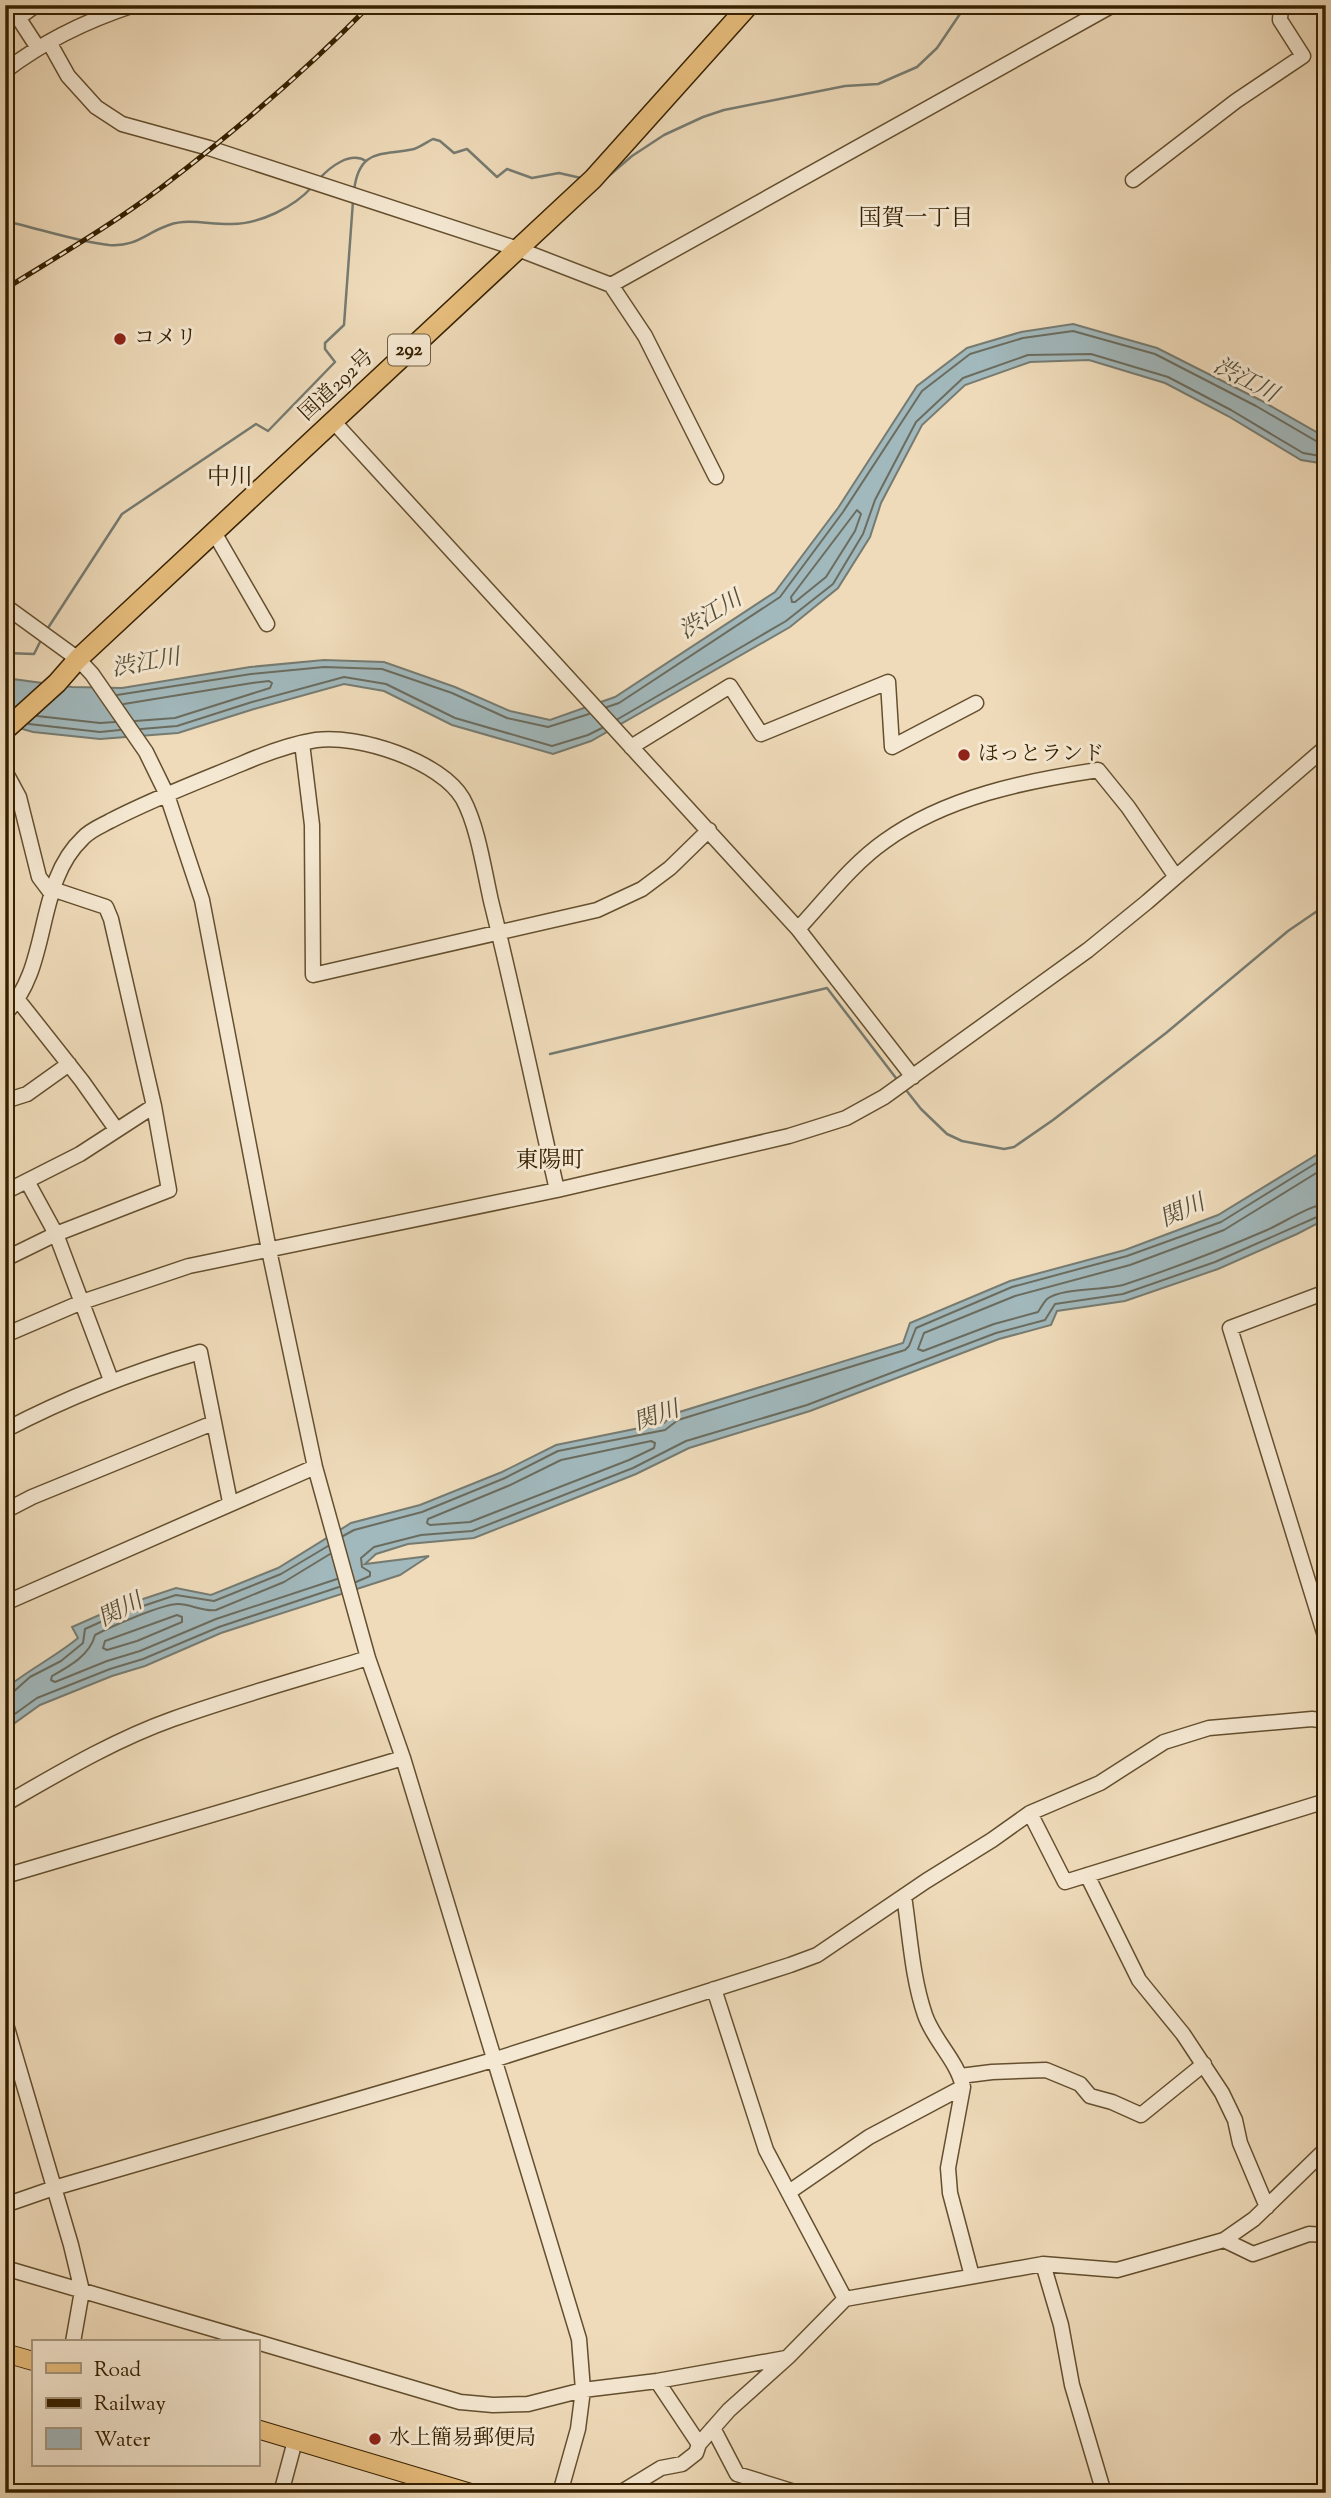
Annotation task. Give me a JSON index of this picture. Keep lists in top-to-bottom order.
{
  "streets": {
    "highway": ["292", "国道292号"]
  },
  "districts": ["国賀一丁目", "中川", "東陽町"],
  "water": ["渋江川", "関川"],
  "places": ["コメリ", "ほっとランド", "水上簡易郵便局"],
  "legend": ["Road", "Railway", "Water"]
}
